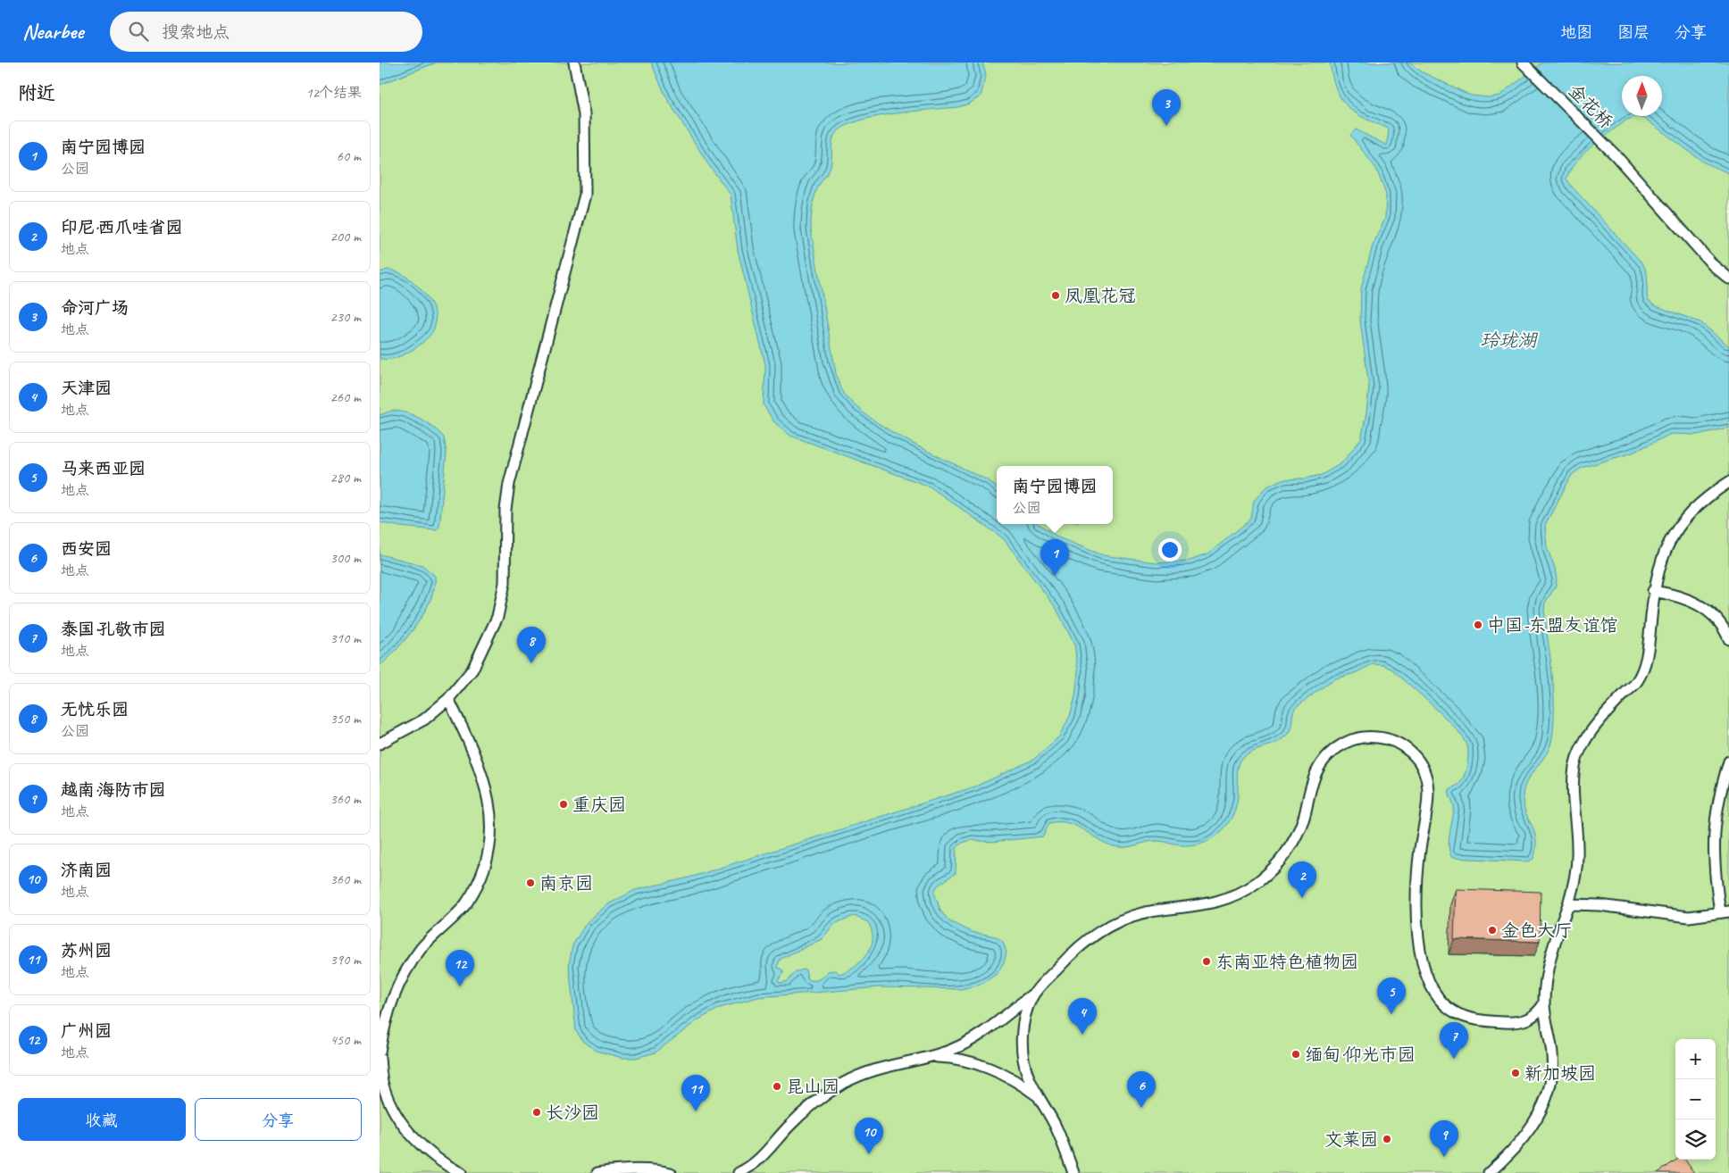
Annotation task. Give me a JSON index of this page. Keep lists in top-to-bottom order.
{
  "streets": {
    "street": ["金花桥"]
  },
  "water": ["玲珑湖"],
  "places": [
    "凤凰花冠",
    "中国-东盟友谊馆",
    "重庆园",
    "南京园",
    "金色大厅",
    "东南亚特色植物园",
    "缅甸·仰光市园",
    "新加坡园",
    "昆山园",
    "长沙园",
    "文莱园"
  ],
  "north": "top",
  "page": {
    "header": "Nearbee",
    "search": "搜索地点",
    "nav": ["地图", "图层", "分享"],
    "heading": ["附近", "12个结果"],
    "pins": [
      "3",
      "1",
      "8",
      "2",
      "12",
      "5",
      "4",
      "7",
      "6",
      "11",
      "10",
      "9"
    ],
    "list": [
      {
        "mark": "1",
        "name": "南宁园博园",
        "note": "公园",
        "value": "60 m"
      },
      {
        "mark": "2",
        "name": "印尼·西爪哇省园",
        "note": "地点",
        "value": "200 m"
      },
      {
        "mark": "3",
        "name": "命河广场",
        "note": "地点",
        "value": "230 m"
      },
      {
        "mark": "4",
        "name": "天津园",
        "note": "地点",
        "value": "260 m"
      },
      {
        "mark": "5",
        "name": "马来西亚园",
        "note": "地点",
        "value": "280 m"
      },
      {
        "mark": "6",
        "name": "西安园",
        "note": "地点",
        "value": "300 m"
      },
      {
        "mark": "7",
        "name": "泰国·孔敬市园",
        "note": "地点",
        "value": "310 m"
      },
      {
        "mark": "8",
        "name": "无忧乐园",
        "note": "公园",
        "value": "350 m"
      },
      {
        "mark": "9",
        "name": "越南·海防市园",
        "note": "地点",
        "value": "360 m"
      },
      {
        "mark": "10",
        "name": "济南园",
        "note": "地点",
        "value": "360 m"
      },
      {
        "mark": "11",
        "name": "苏州园",
        "note": "地点",
        "value": "390 m"
      },
      {
        "mark": "12",
        "name": "广州园",
        "note": "地点",
        "value": "450 m"
      }
    ],
    "popup": ["南宁园博园", "公园"],
    "map_buttons": ["+", "−"],
    "buttons": ["收藏", "分享"]
  }
}
